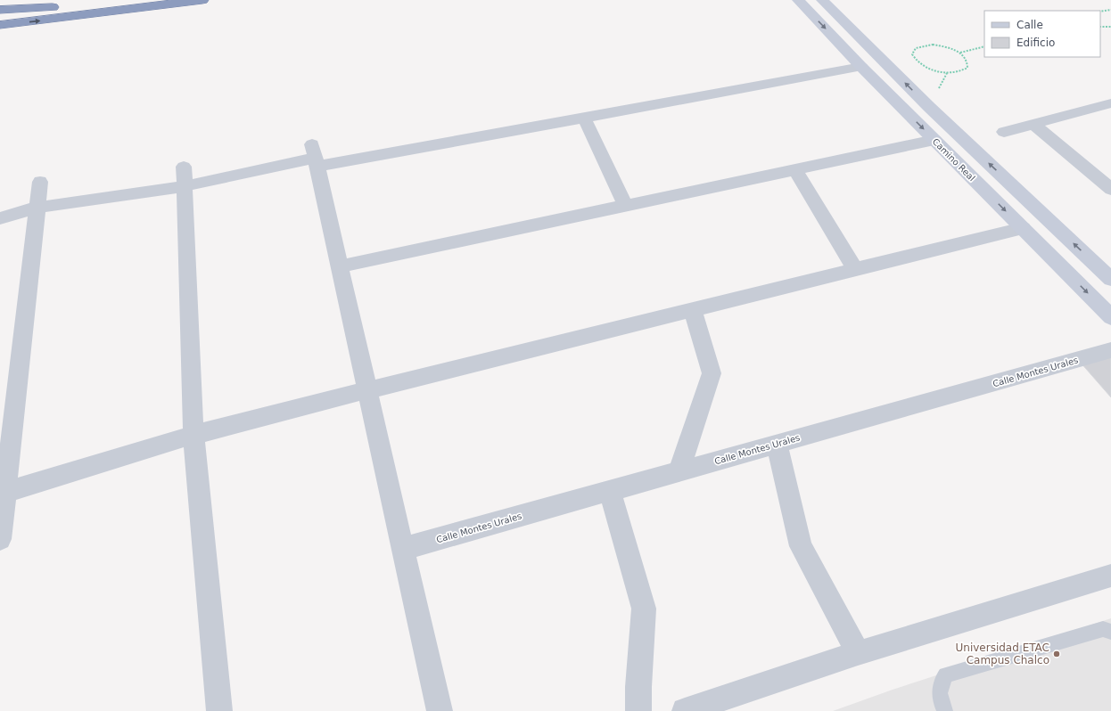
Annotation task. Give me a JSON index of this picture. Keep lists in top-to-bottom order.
{
  "streets": {
    "street": ["Camino Real", "Calle Montes Urales"]
  },
  "places": ["Universidad ETAC Campus Chalco"],
  "legend": ["Calle", "Edificio"]
}
